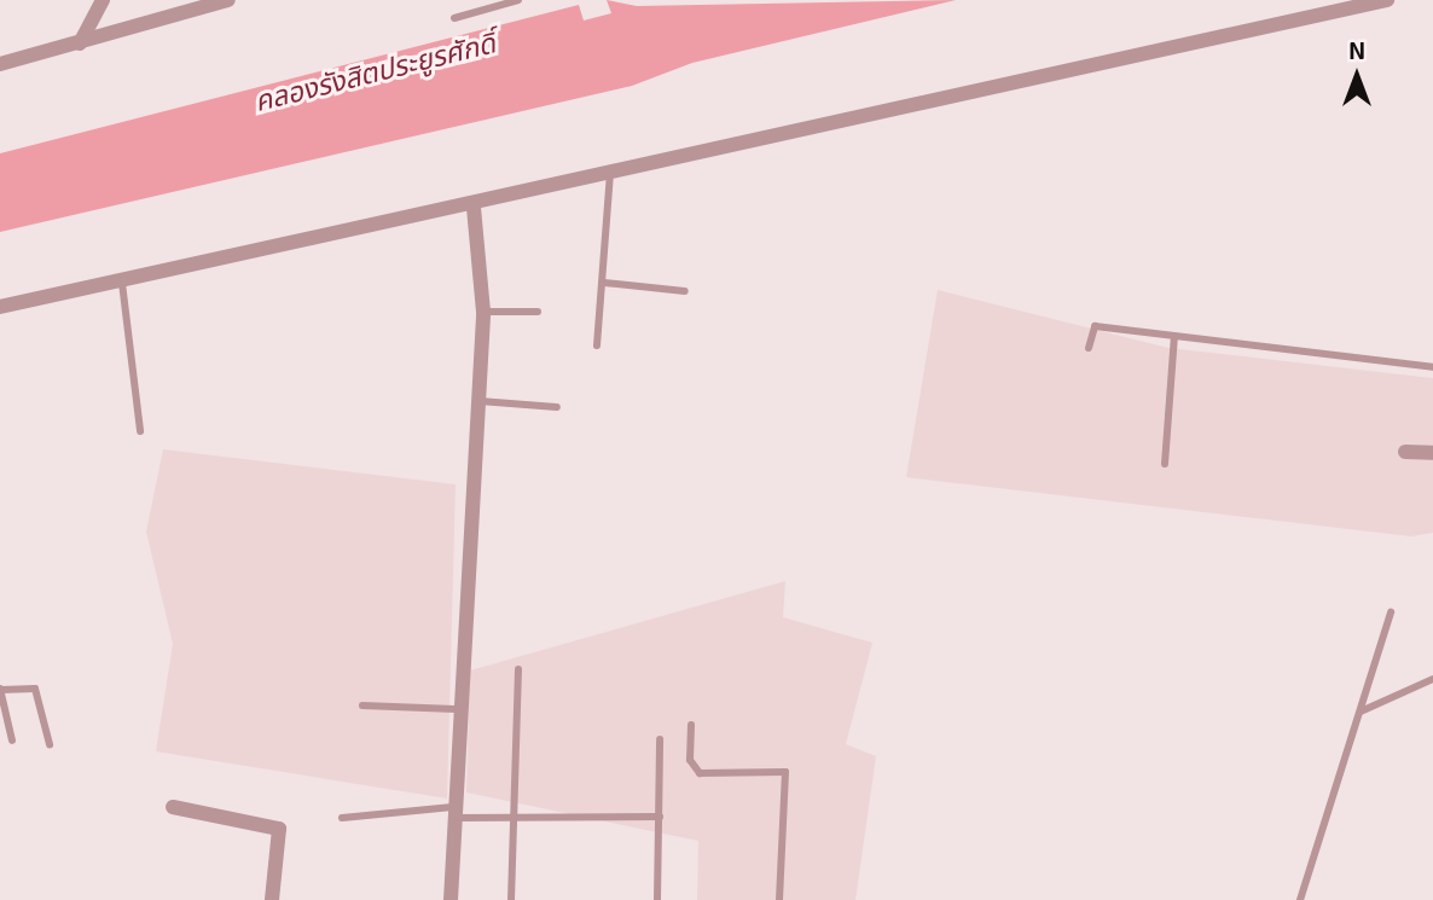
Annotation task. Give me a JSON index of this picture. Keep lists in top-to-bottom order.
{
  "water": ["คลองรังสิตประยูรศักดิ์"],
  "north": "top"
}
